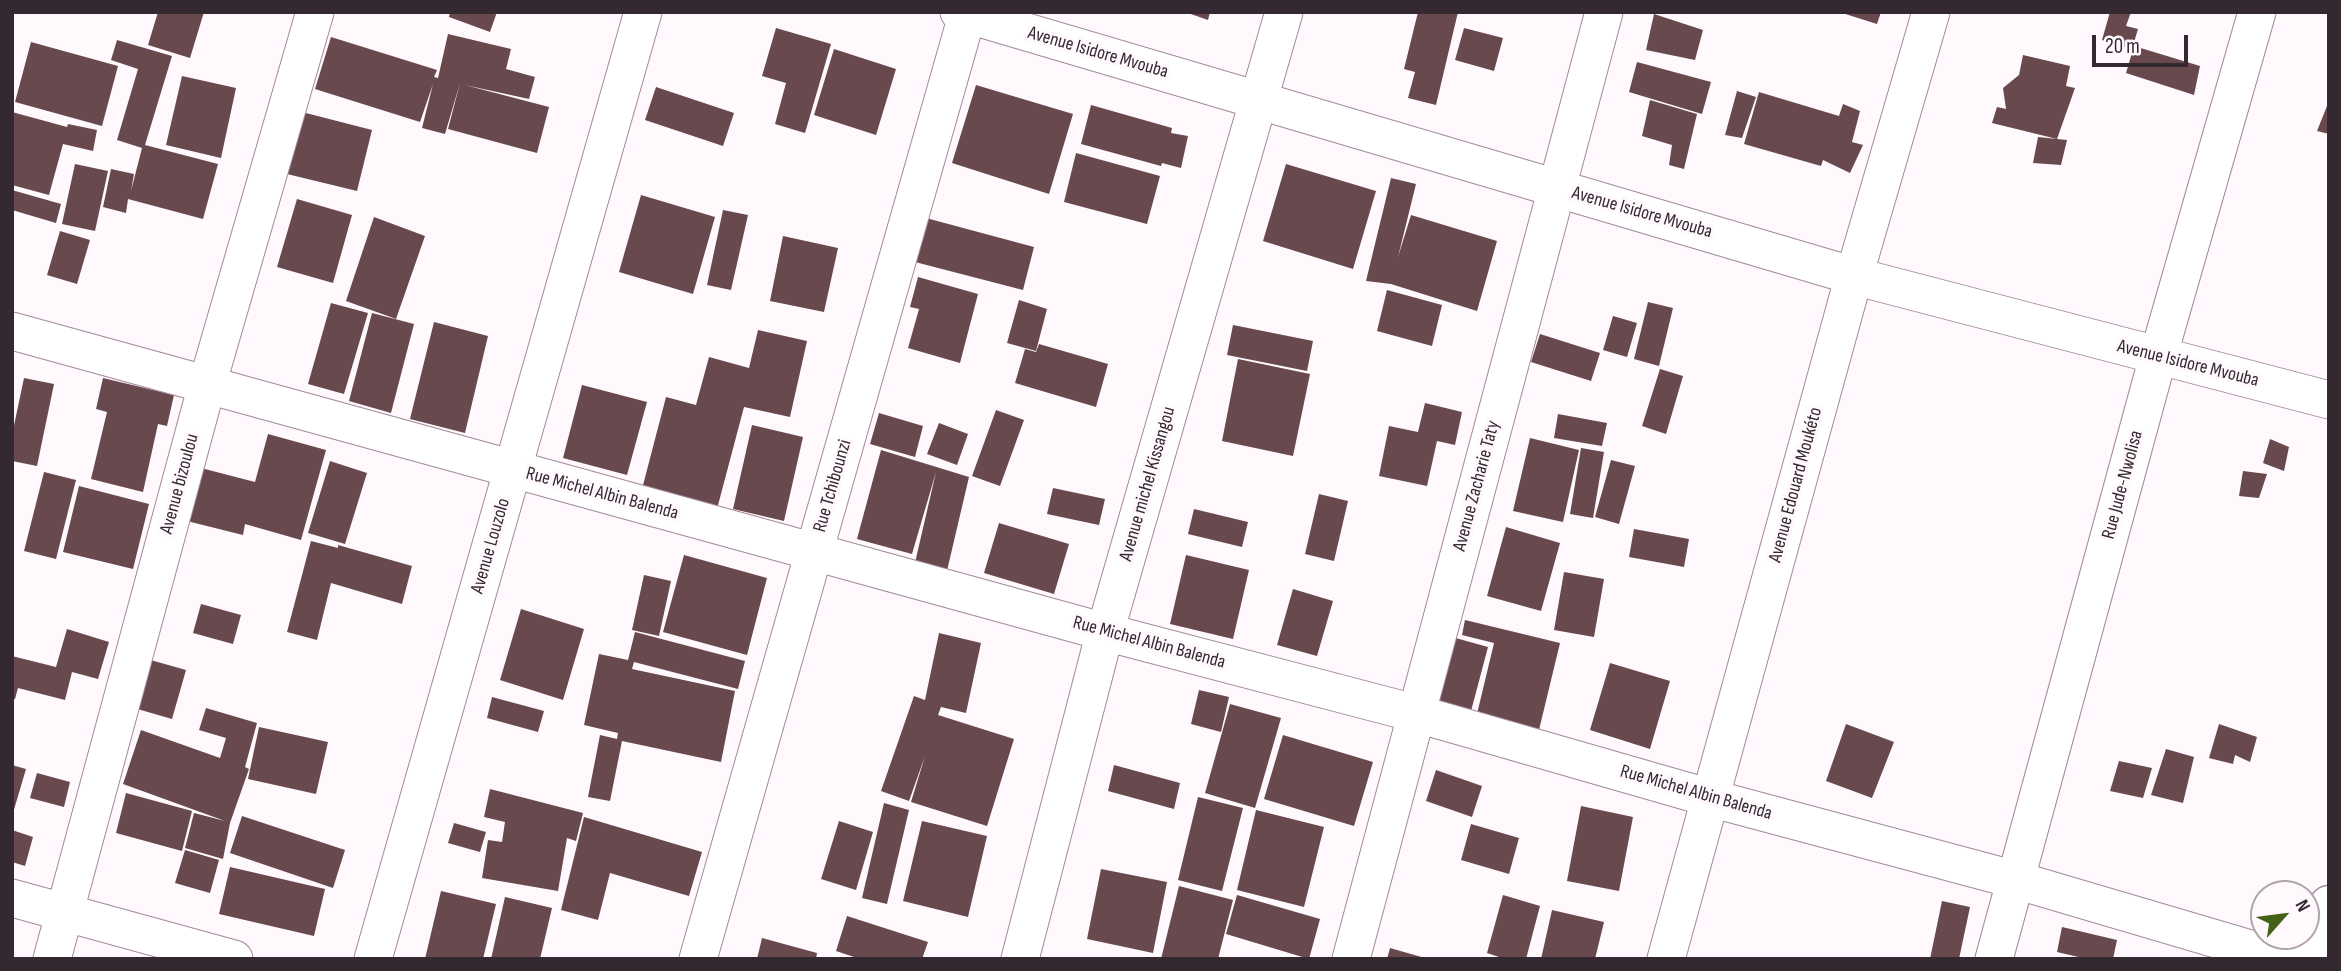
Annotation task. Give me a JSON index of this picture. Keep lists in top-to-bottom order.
{
  "streets": {
    "street": [
      "Avenue Isidore Mvouba",
      "Avenue bizoulou",
      "Avenue michel Kissangou",
      "Avenue Edouard Moukéto",
      "Rue Jude-Nwolisa",
      "Rue Tchibounzi",
      "Avenue Zacharie Taty",
      "Rue Michel Albin Balenda",
      "Avenue Louzolo"
    ]
  },
  "crossings": [
    ["Avenue Isidore Mvouba", "Avenue michel Kissangou"],
    ["Avenue Isidore Mvouba", "Avenue Edouard Moukéto"],
    ["Avenue Isidore Mvouba", "Rue Jude-Nwolisa"],
    ["Avenue Isidore Mvouba", "Rue Tchibounzi"],
    ["Avenue Isidore Mvouba", "Avenue Zacharie Taty"],
    ["Avenue bizoulou", "Rue Michel Albin Balenda"],
    ["Avenue michel Kissangou", "Rue Michel Albin Balenda"],
    ["Avenue Edouard Moukéto", "Rue Michel Albin Balenda"],
    ["Rue Jude-Nwolisa", "Rue Michel Albin Balenda"],
    ["Rue Tchibounzi", "Rue Michel Albin Balenda"],
    ["Avenue Zacharie Taty", "Rue Michel Albin Balenda"],
    ["Rue Michel Albin Balenda", "Avenue Louzolo"]
  ],
  "scale_bar": "20 m",
  "north": "top right"
}
